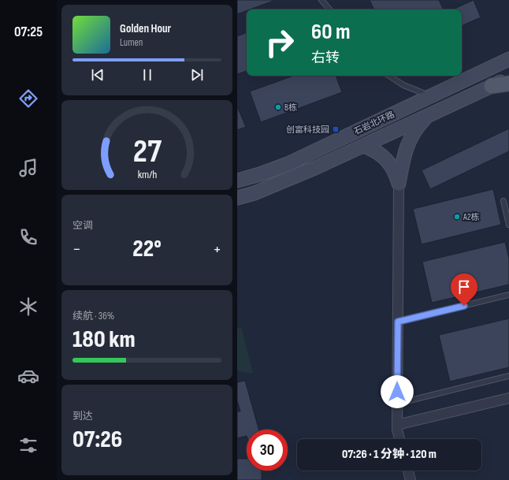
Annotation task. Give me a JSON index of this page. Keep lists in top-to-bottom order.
{
  "streets": {
    "main road": ["石岩北环路"]
  },
  "places": {
    "other": ["B栋", "A2栋"],
    "transit": ["创富科技园"]
  },
  "page": {
    "tabs": "07:25",
    "turn": ["60 m", "右转"],
    "song": ["Golden Hour", "Lumen"],
    "tile": [
      "空调",
      ["续航 · 36%", "180 km"],
      ["到达", "07:26"]
    ],
    "heat": ["−", "22°", "+"],
    "limit": "30",
    "trip": "07:26 · 1 分钟 · 120 m",
    "gauge": ["27", "km/h"]
  }
}
